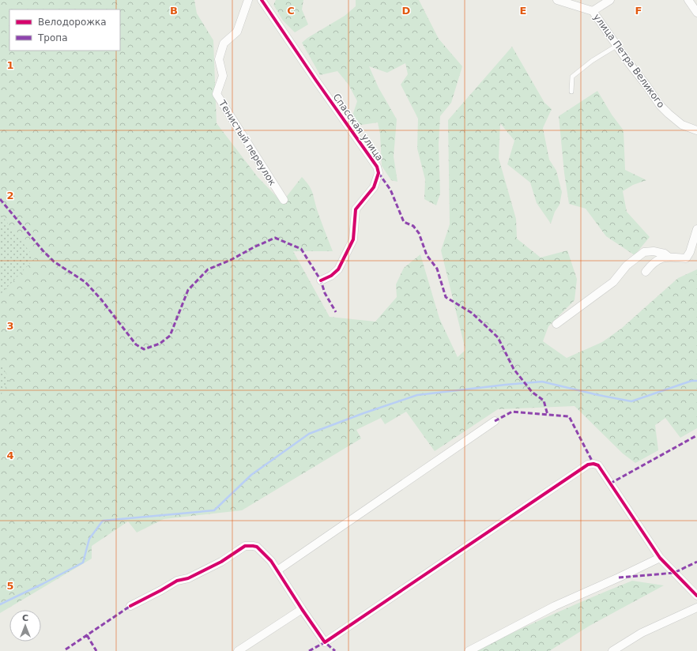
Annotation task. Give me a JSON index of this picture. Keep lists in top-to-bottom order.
{
  "streets": {
    "street": ["улица Петра Великого", "Спасская улица", "Тенистый переулок"]
  },
  "legend": ["Велодорожка", "Тропа"],
  "north": "top",
  "grid": {
    "columns": [
      "B",
      "C",
      "D",
      "E",
      "F"
    ],
    "rows": [
      "1",
      "2",
      "3",
      "4",
      "5"
    ]
  }
}
